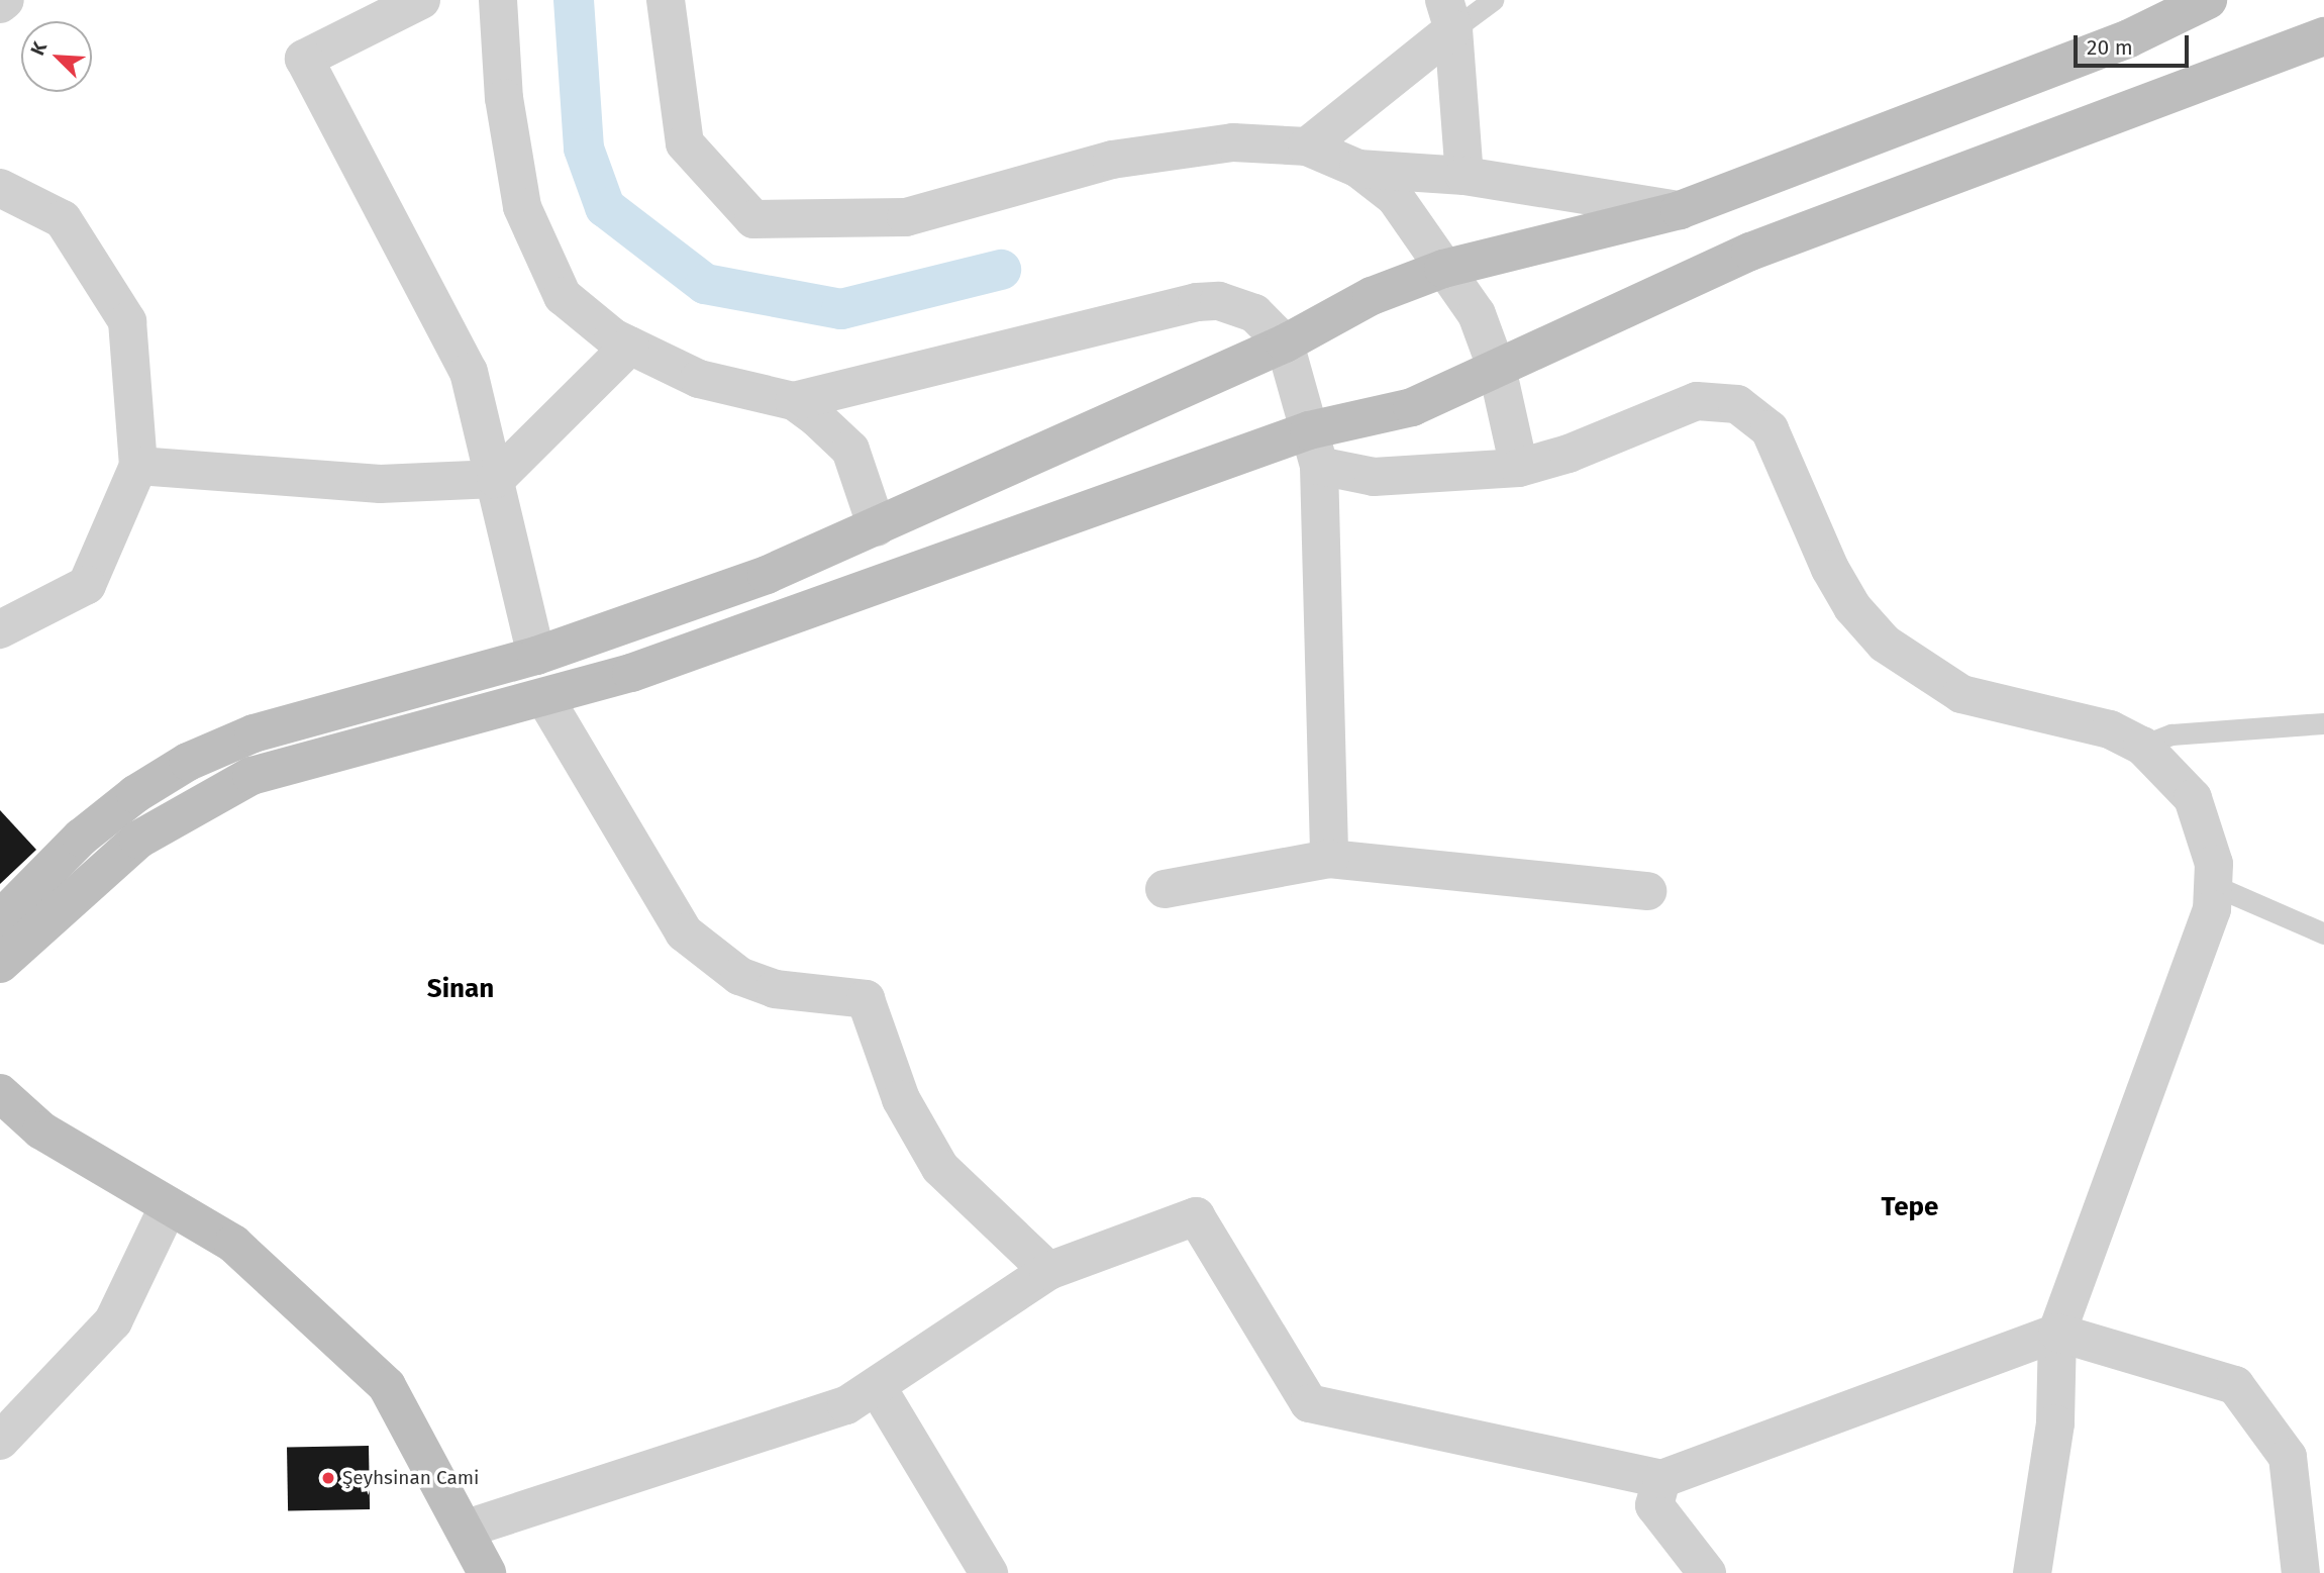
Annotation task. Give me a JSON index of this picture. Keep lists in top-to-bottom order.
{
  "districts": ["Sinan", "Tepe"],
  "places": ["Şeyhsinan Cami"],
  "scale_bar": "20 m",
  "north": "top left"
}
